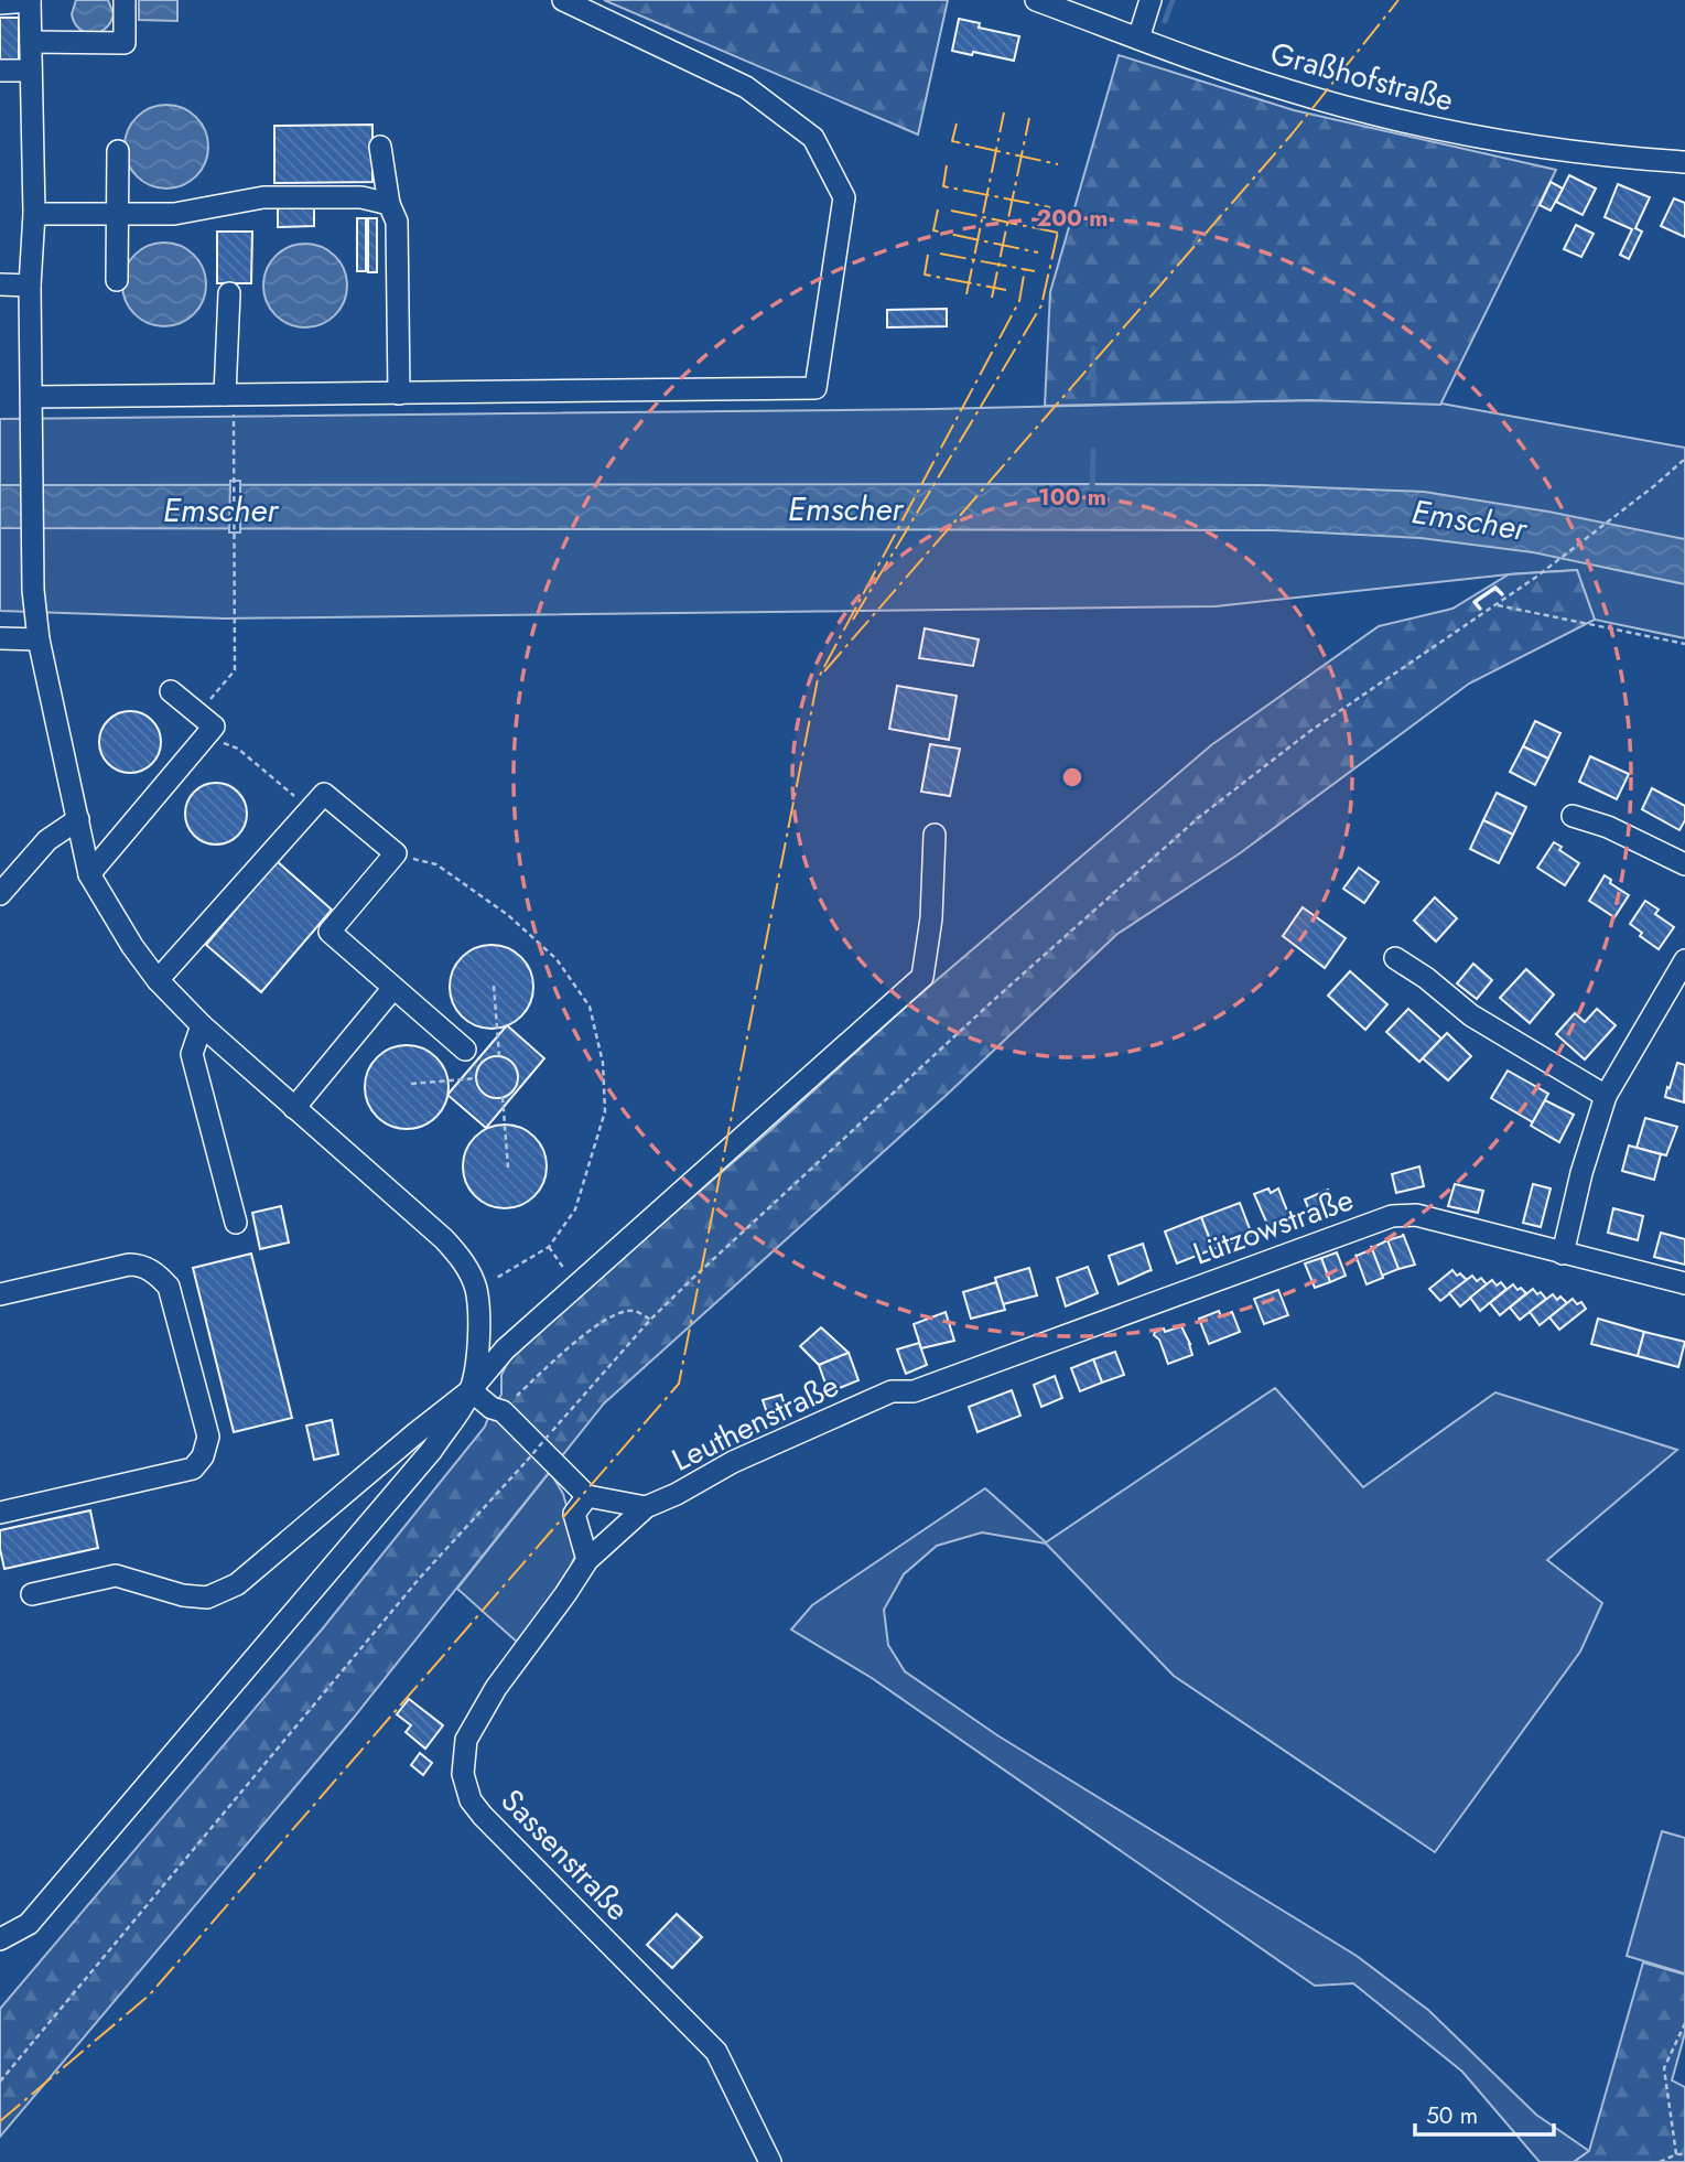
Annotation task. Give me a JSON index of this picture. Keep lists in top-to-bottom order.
{
  "streets": {
    "street": [
      "Graßhofstraße",
      "Lützowstraße",
      "Leuthenstraße",
      "Sassenstraße"
    ]
  },
  "crossings": [
    ["Lützowstraße", "Leuthenstraße"],
    ["Leuthenstraße", "Sassenstraße"]
  ],
  "water": ["Emscher"],
  "scale_bar": "50 m",
  "rings": ["200 m", "100 m"]
}
